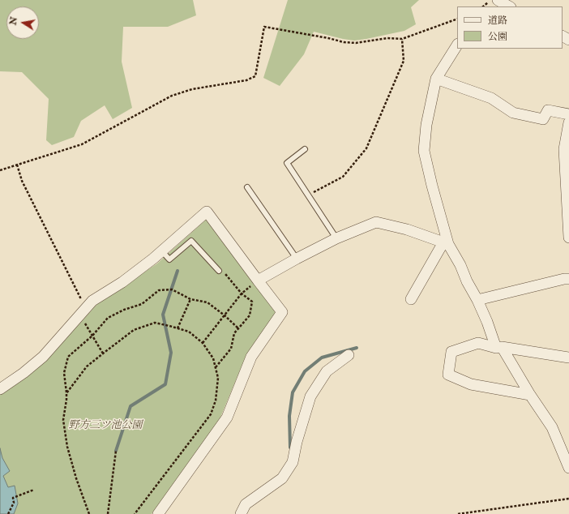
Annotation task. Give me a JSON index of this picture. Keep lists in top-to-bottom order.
{
  "parks": ["野方三ツ池公園"],
  "legend": ["道路", "公園"],
  "north": "left"
}
